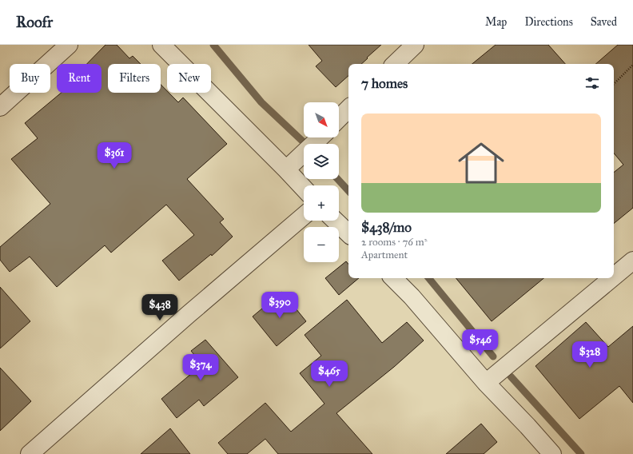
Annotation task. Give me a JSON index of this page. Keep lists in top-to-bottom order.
{
  "north": "bottom right",
  "page": {
    "header": "Roofr",
    "nav": ["Map", "Directions", "Saved"],
    "chip": [
      "Buy",
      "Rent",
      "Filters",
      "New"
    ],
    "heading": "7 homes",
    "map_buttons": ["+", "−"],
    "list": [
      {
        "name": "$438/mo",
        "note": "2 rooms · 76 m² · Apartment"
      }
    ],
    "price": [
      "$361",
      "$390",
      "$438",
      "$546",
      "$328",
      "$374",
      "$465"
    ]
  }
}
